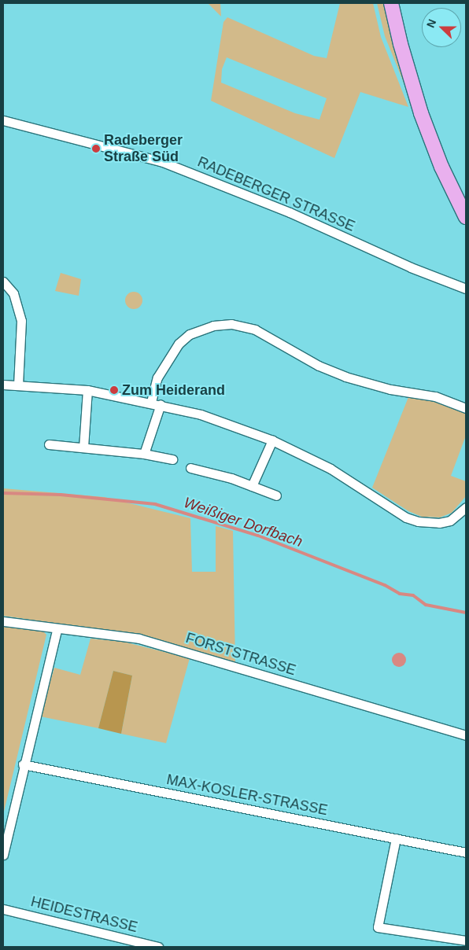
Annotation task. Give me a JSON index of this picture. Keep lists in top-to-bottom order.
{
  "streets": {
    "street": [
      "RADEBERGER STRASSE",
      "FORSTSTRASSE",
      "MAX-KOSLER-STRASSE",
      "HEIDESTRASSE"
    ]
  },
  "water": ["Weißiger Dorfbach"],
  "places": ["Radeberger Straße Süd", "Zum Heiderand"],
  "north": "left"
}
